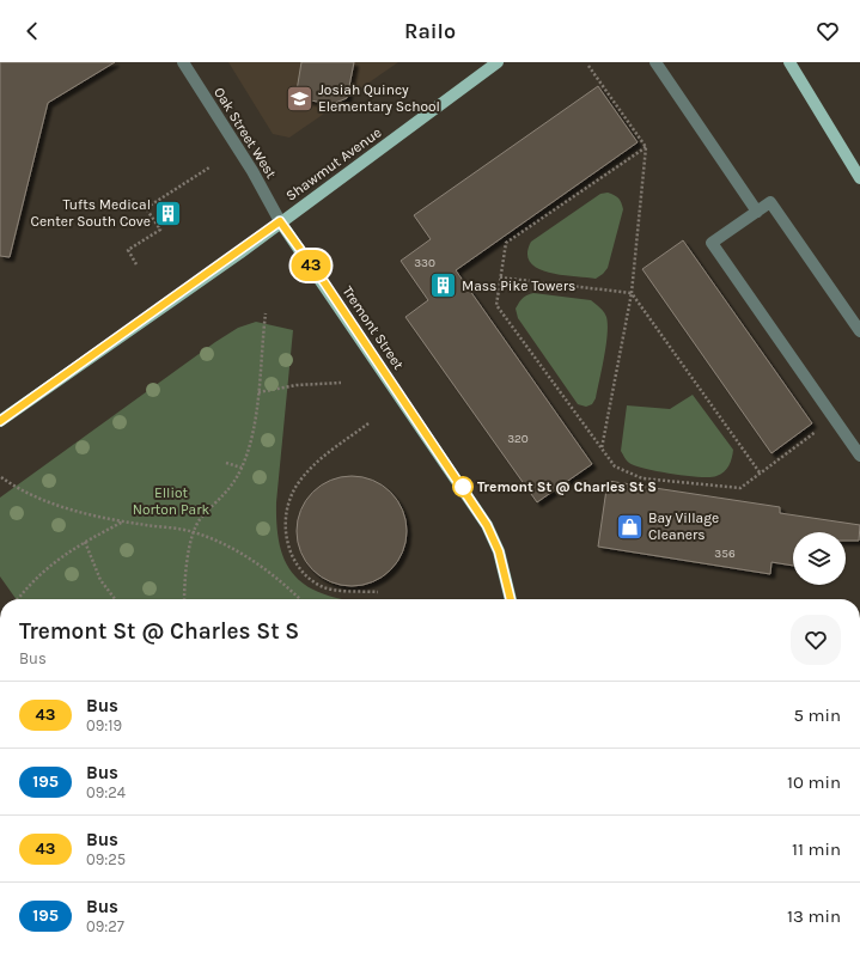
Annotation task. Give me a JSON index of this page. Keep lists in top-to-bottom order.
{
  "streets": {
    "main road": ["Shawmut Avenue", "Tremont Street"],
    "street": ["Oak Street West"]
  },
  "crossings": [
    ["Oak Street West", "Shawmut Avenue"],
    ["Oak Street West", "Tremont Street"],
    ["Shawmut Avenue", "Tremont Street"]
  ],
  "parks": ["Elliot Norton Park"],
  "places": {
    "school or university": ["Josiah Quincy Elementary School"],
    "building": ["Tufts Medical Center South Cove", "Mass Pike Towers"],
    "other": ["Tremont St @ Charles St S"],
    "shop": ["Bay Village Cleaners"]
  },
  "lines": ["bus line 43"],
  "house_numbers": ["330", "320", "356"],
  "page": {
    "header": "Railo",
    "on_map": "43",
    "heading": ["Tremont St @ Charles St S", "Bus"],
    "list": [
      {
        "mark": "43",
        "name": "Bus",
        "note": "09:19",
        "value": "5 min"
      },
      {
        "mark": "195",
        "name": "Bus",
        "note": "09:24",
        "value": "10 min"
      },
      {
        "mark": "43",
        "name": "Bus",
        "note": "09:25",
        "value": "11 min"
      },
      {
        "mark": "195",
        "name": "Bus",
        "note": "09:27",
        "value": "13 min"
      }
    ]
  }
}
